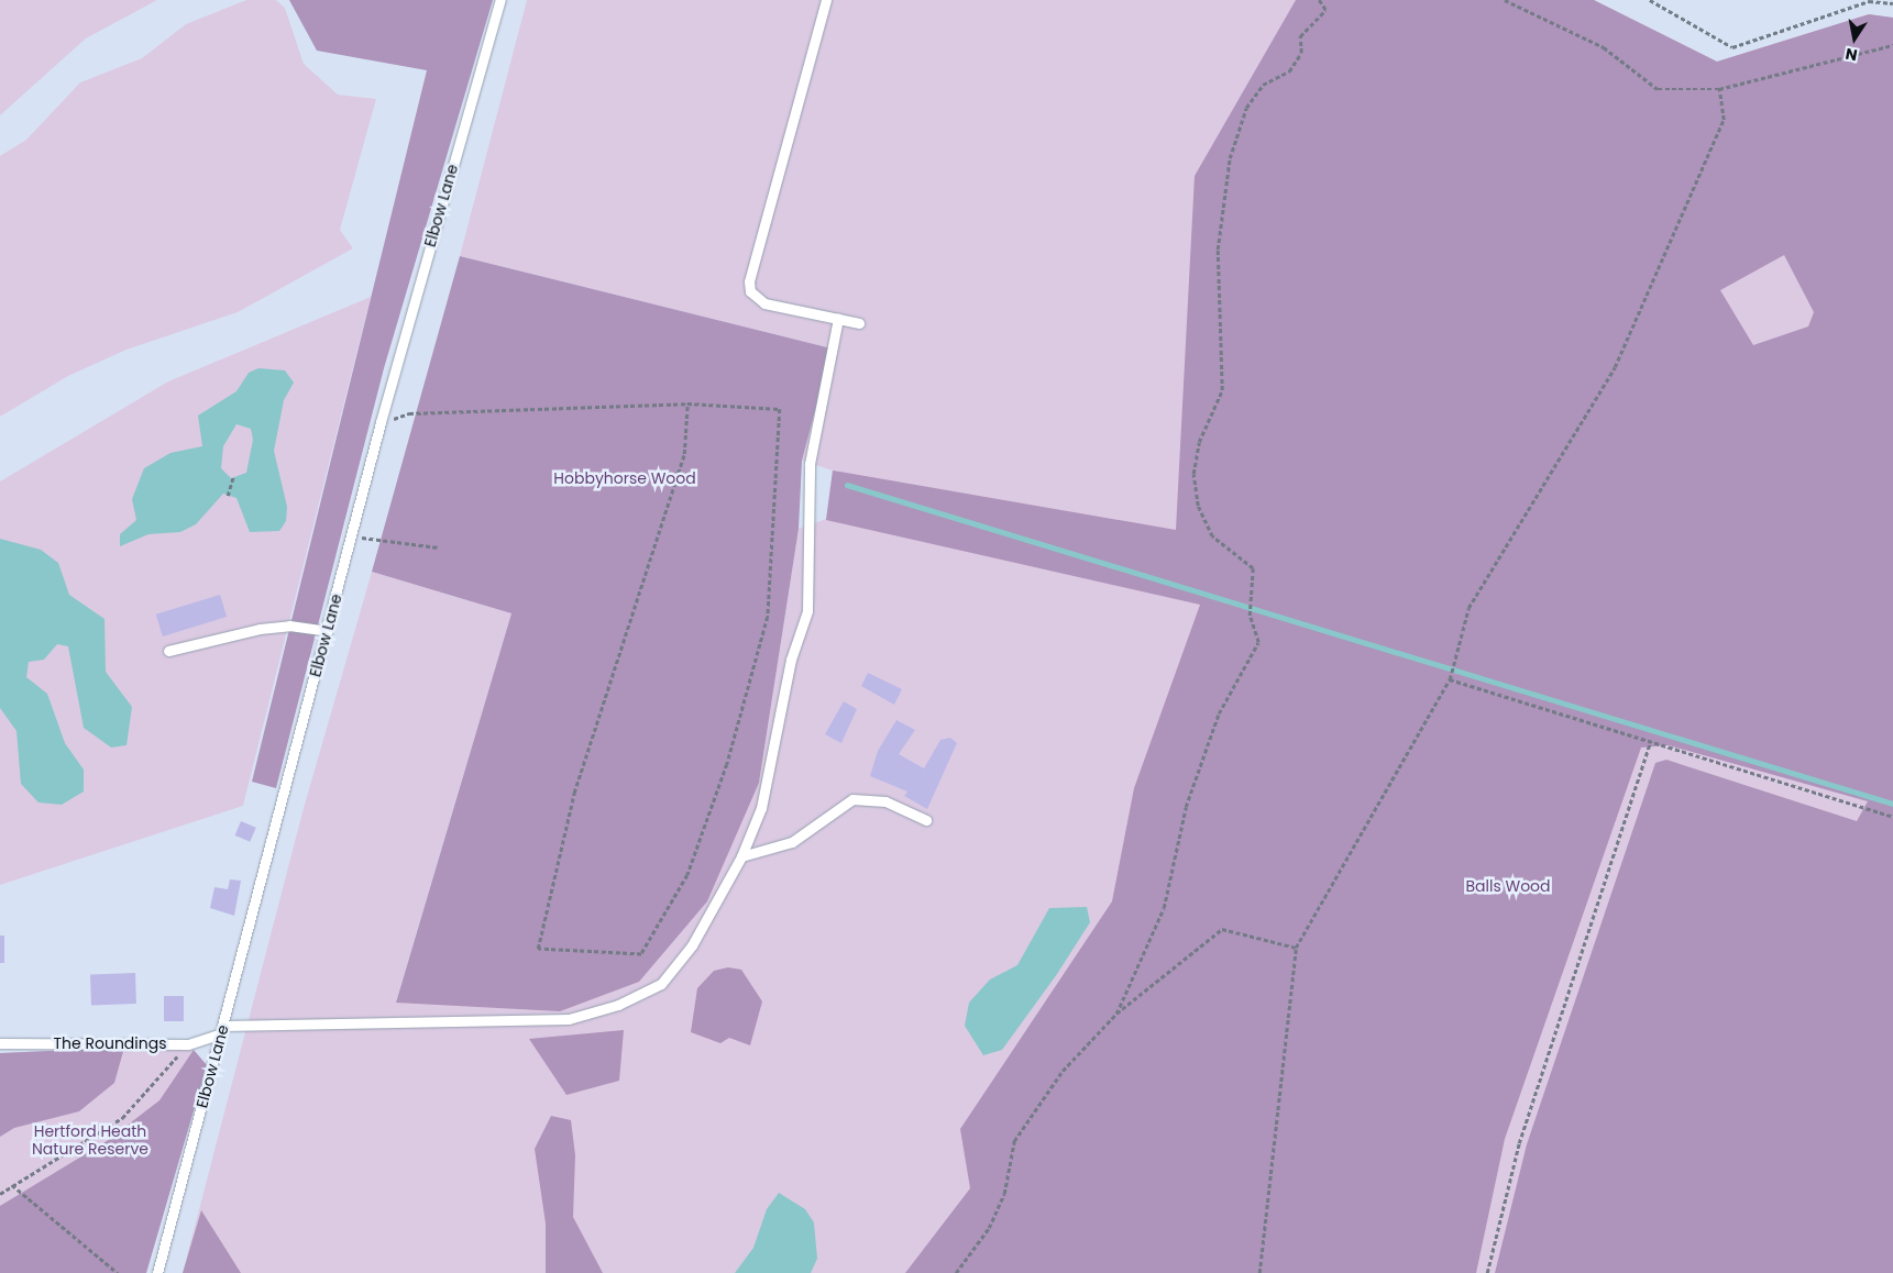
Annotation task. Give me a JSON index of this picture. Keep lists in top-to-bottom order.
{
  "streets": {
    "lane": ["Elbow Lane", "The Roundings"]
  },
  "crossings": [
    ["Elbow Lane", "The Roundings"]
  ],
  "parks": ["Hobbyhorse Wood", "Balls Wood", "Hertford Heath Nature Reserve"],
  "north": "bottom"
}
